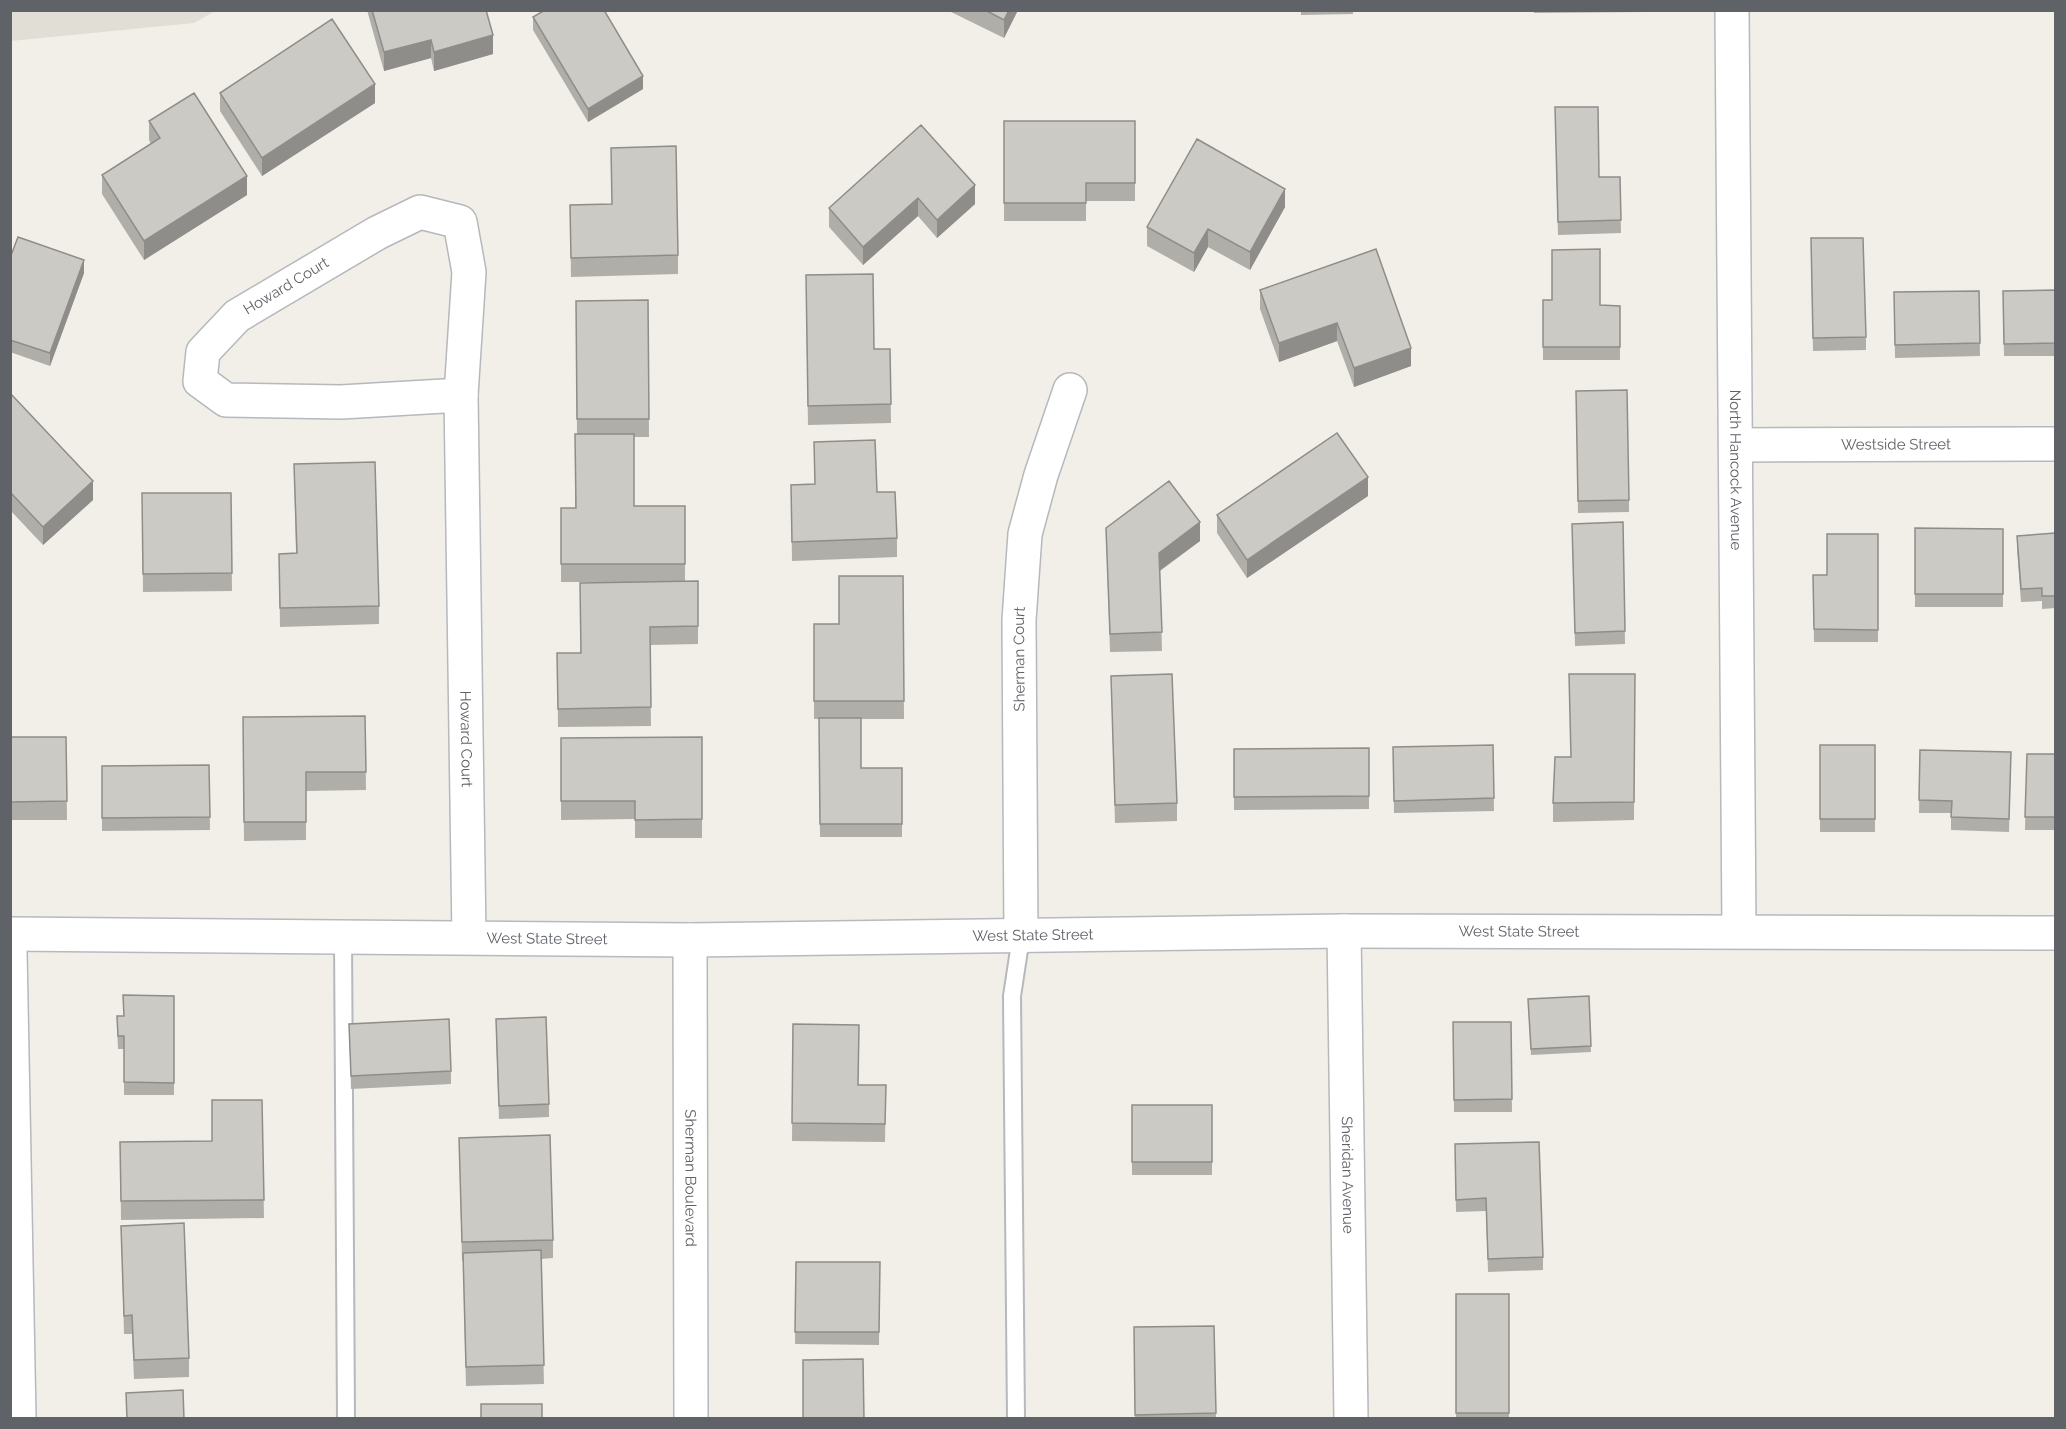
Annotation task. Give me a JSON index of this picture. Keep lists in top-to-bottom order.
{
  "streets": {
    "street": [
      "Howard Court",
      "Westside Street",
      "North Hancock Avenue",
      "Sherman Court",
      "West State Street",
      "Sheridan Avenue",
      "Sherman Boulevard"
    ]
  },
  "crossings": [
    ["Howard Court", "West State Street"],
    ["Westside Street", "North Hancock Avenue"],
    ["North Hancock Avenue", "West State Street"],
    ["Sherman Court", "West State Street"],
    ["West State Street", "Sheridan Avenue"],
    ["West State Street", "Sherman Boulevard"]
  ]
}
